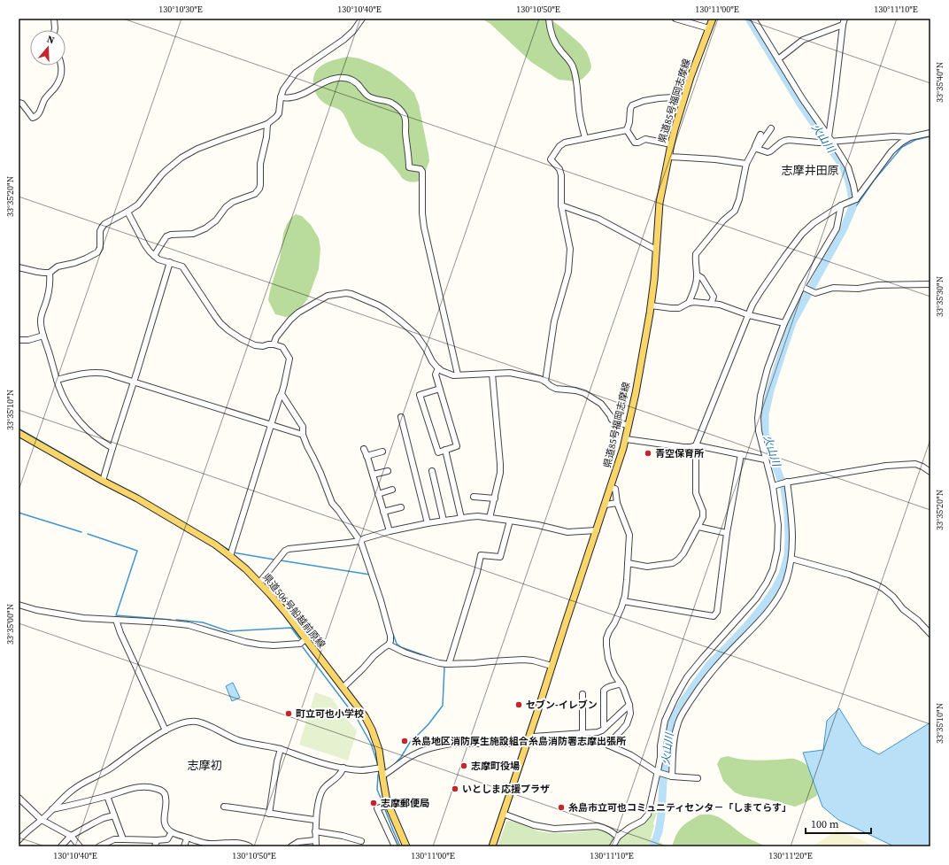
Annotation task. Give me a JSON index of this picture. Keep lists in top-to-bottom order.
{
  "streets": {
    "main road": ["県道85号福岡志摩線", "県道506号船越前原線"]
  },
  "districts": ["志摩井田原", "志摩初"],
  "water": ["火山川"],
  "places": [
    "青空保育所",
    "セブン-イレブン",
    "町立可也小学校",
    "糸島地区消防厚生施設組合糸島消防署志摩出張所",
    "志摩町役場",
    "いとしま応援プラザ",
    "志摩郵便局",
    "糸島市立可也コミュニティセンタ－「しまてらす」"
  ],
  "scale_bar": "100 m",
  "north": "top",
  "coordinates": [
    "130°10'30\"E",
    "130°10'40\"E",
    "130°10'50\"E",
    "130°11'00\"E",
    "130°11'10\"E",
    "33°35'40\"N",
    "33°35'20\"N",
    "33°35'30\"N",
    "33°35'10\"N",
    "33°35'00\"N",
    "130°11'20\"E"
  ]
}
